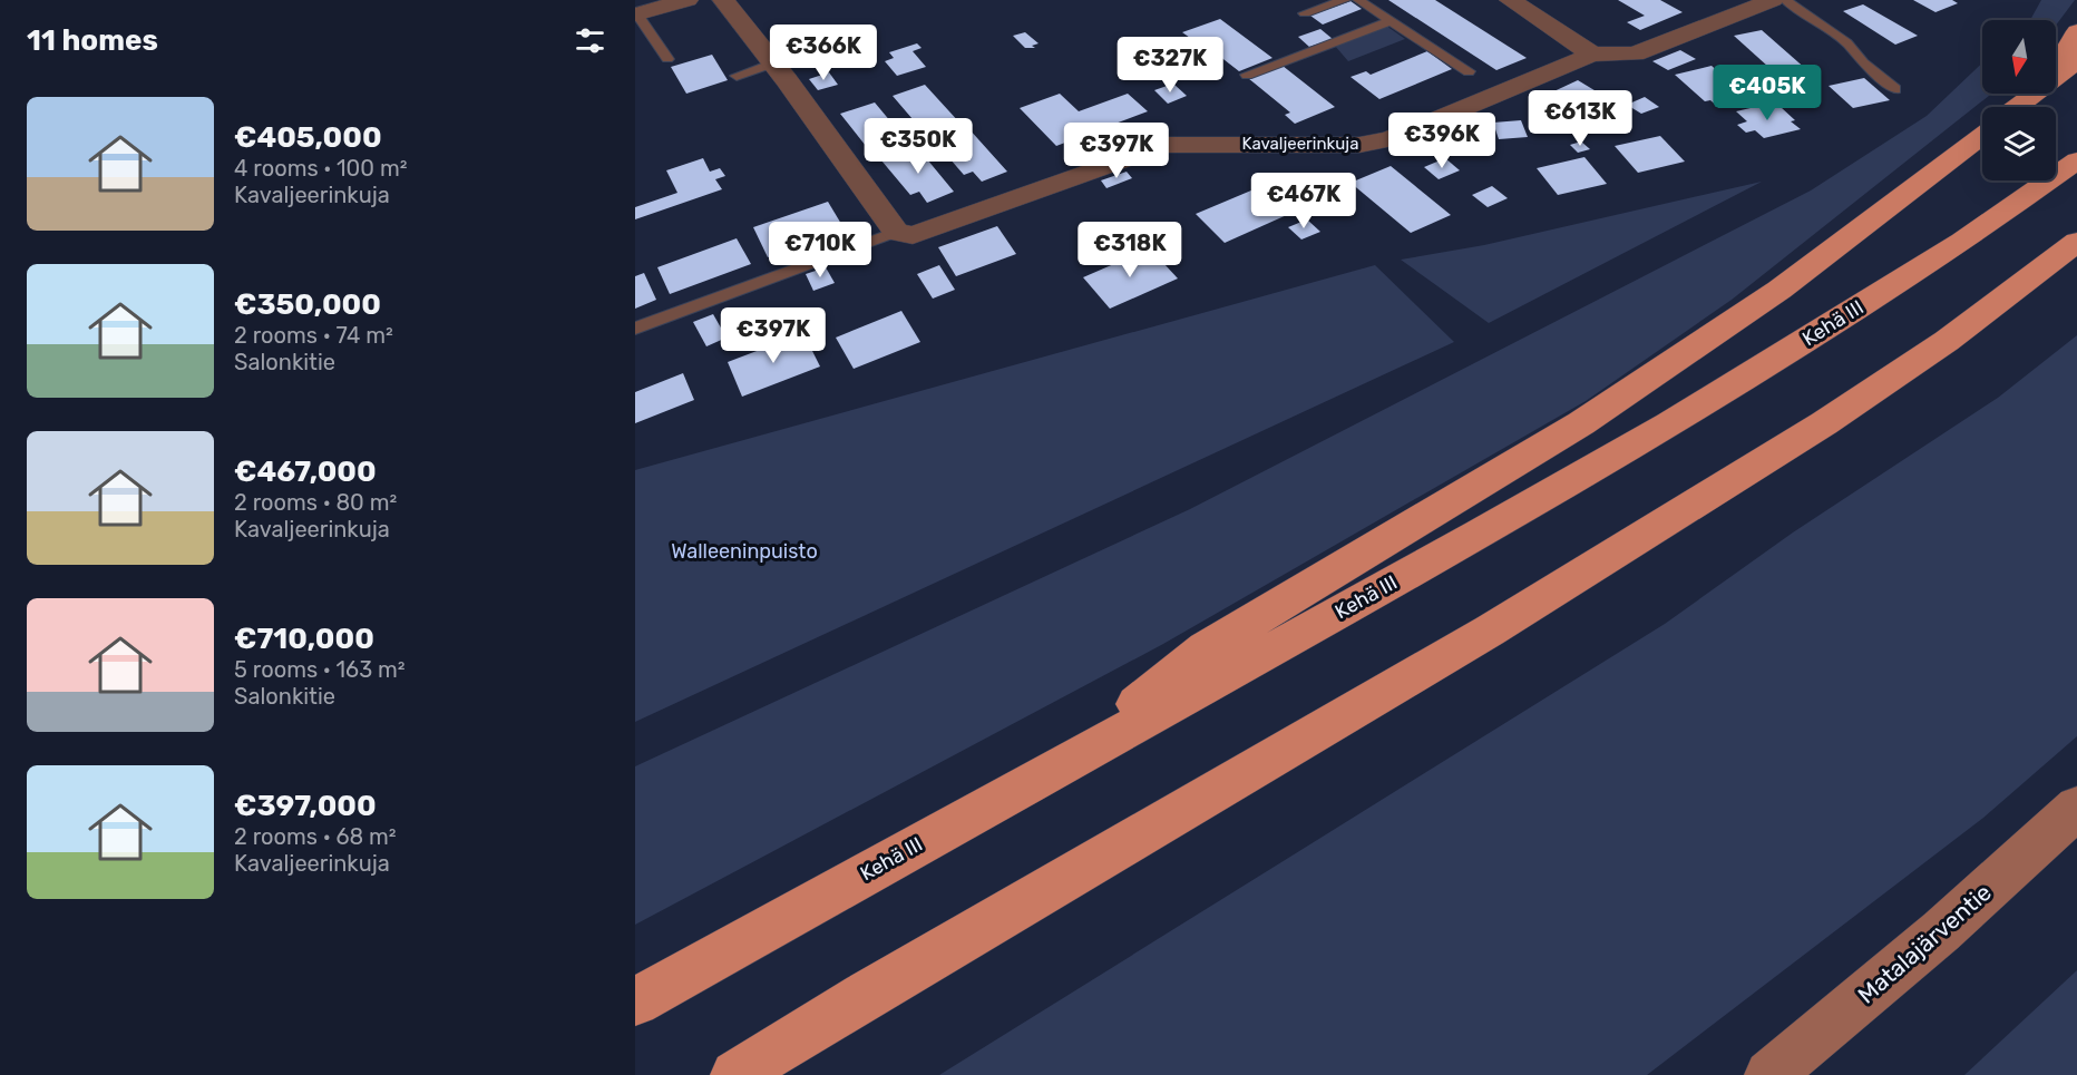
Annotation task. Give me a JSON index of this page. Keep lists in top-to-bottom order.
{
  "streets": {
    "highway": ["Kehä III"],
    "main road": ["Matalajärventie"],
    "street": ["Kavaljeerinkuja"]
  },
  "parks": ["Walleeninpuisto"],
  "north": "bottom",
  "page": {
    "heading": "11 homes",
    "price": [
      "€366K",
      "€327K",
      "€405K",
      "€613K",
      "€396K",
      "€350K",
      "€397K",
      "€467K",
      "€710K",
      "€318K",
      "€397K"
    ],
    "list": [
      {
        "name": "€405,000",
        "note": "4 rooms · 100 m² · Kavaljeerinkuja"
      },
      {
        "name": "€350,000",
        "note": "2 rooms · 74 m² · Salonkitie"
      },
      {
        "name": "€467,000",
        "note": "2 rooms · 80 m² · Kavaljeerinkuja"
      },
      {
        "name": "€710,000",
        "note": "5 rooms · 163 m² · Salonkitie"
      },
      {
        "name": "€397,000",
        "note": "2 rooms · 68 m² · Kavaljeerinkuja"
      }
    ]
  }
}
